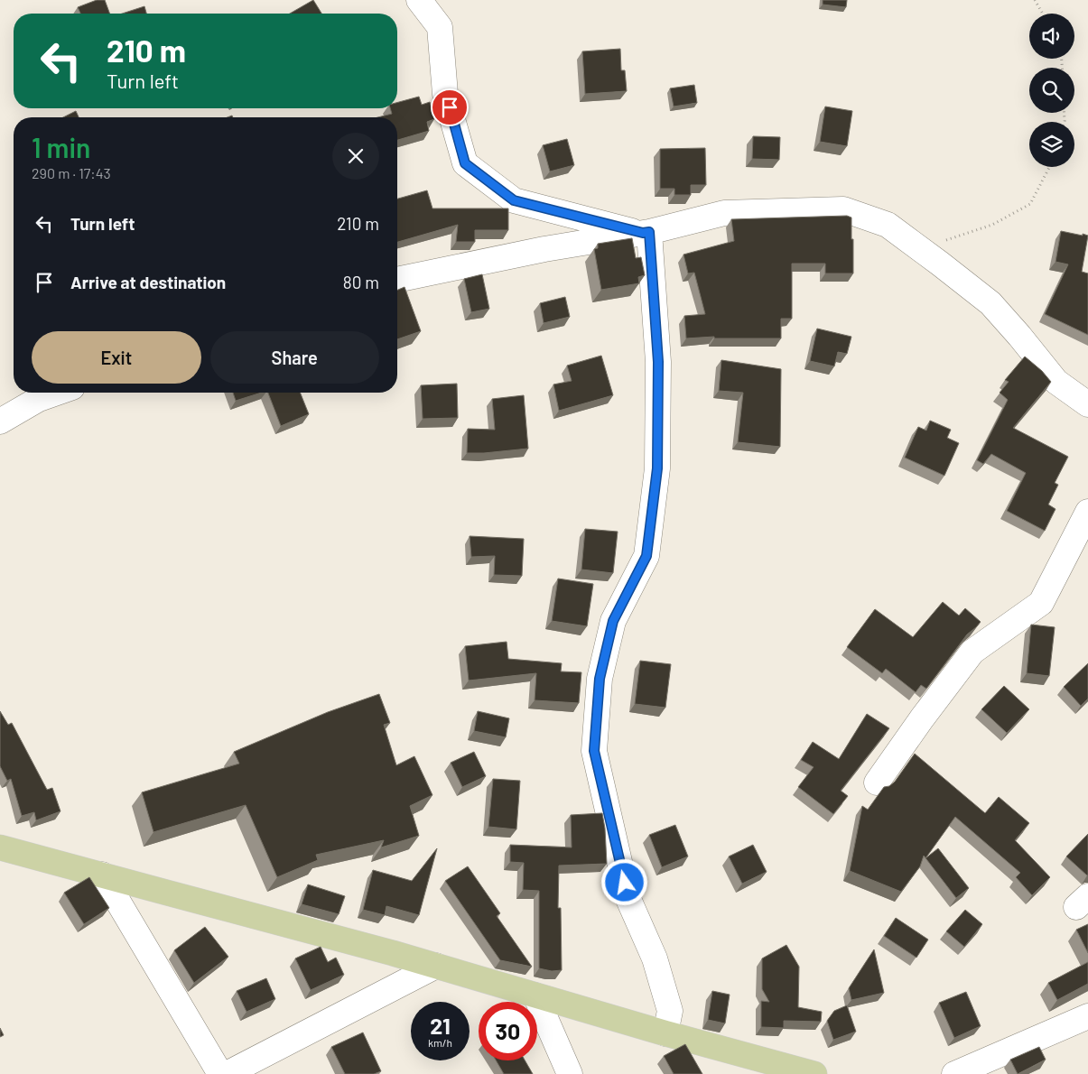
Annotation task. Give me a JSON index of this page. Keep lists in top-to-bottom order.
{
  "page": {
    "turn": ["210 m", "Turn left"],
    "heading": ["1 min", "290 m · 17:43"],
    "list": [
      {
        "name": "Turn left",
        "value": "210 m"
      },
      {
        "name": "Arrive at destination",
        "value": "80 m"
      }
    ],
    "buttons": ["Exit", "Share"],
    "speed": "21 km/h",
    "limit": "30"
  }
}
